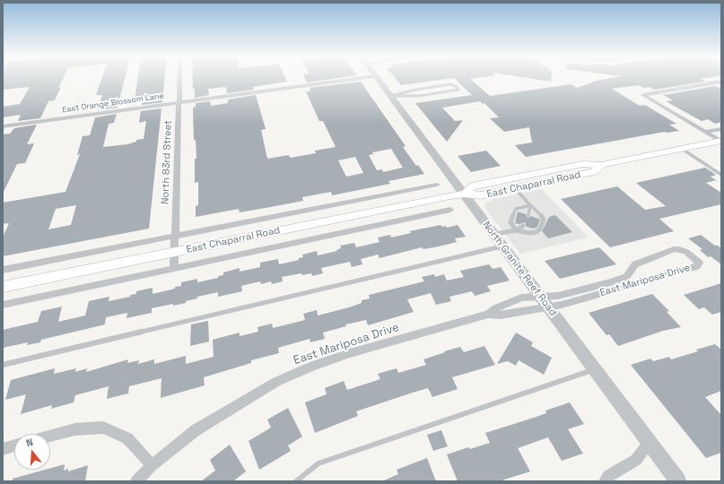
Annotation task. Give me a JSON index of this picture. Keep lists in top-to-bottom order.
{
  "streets": {
    "main road": ["East Chaparral Road"],
    "street": [
      "East Orange Blossom Lane",
      "North 83rd Street",
      "North Granite Reef Road",
      "East Mariposa Drive"
    ]
  },
  "crossings": [
    ["East Orange Blossom Lane", "North 83rd Street"],
    ["North 83rd Street", "East Chaparral Road"],
    ["East Chaparral Road", "North Granite Reef Road"],
    ["North Granite Reef Road", "East Mariposa Drive"]
  ],
  "north": "top"
}
